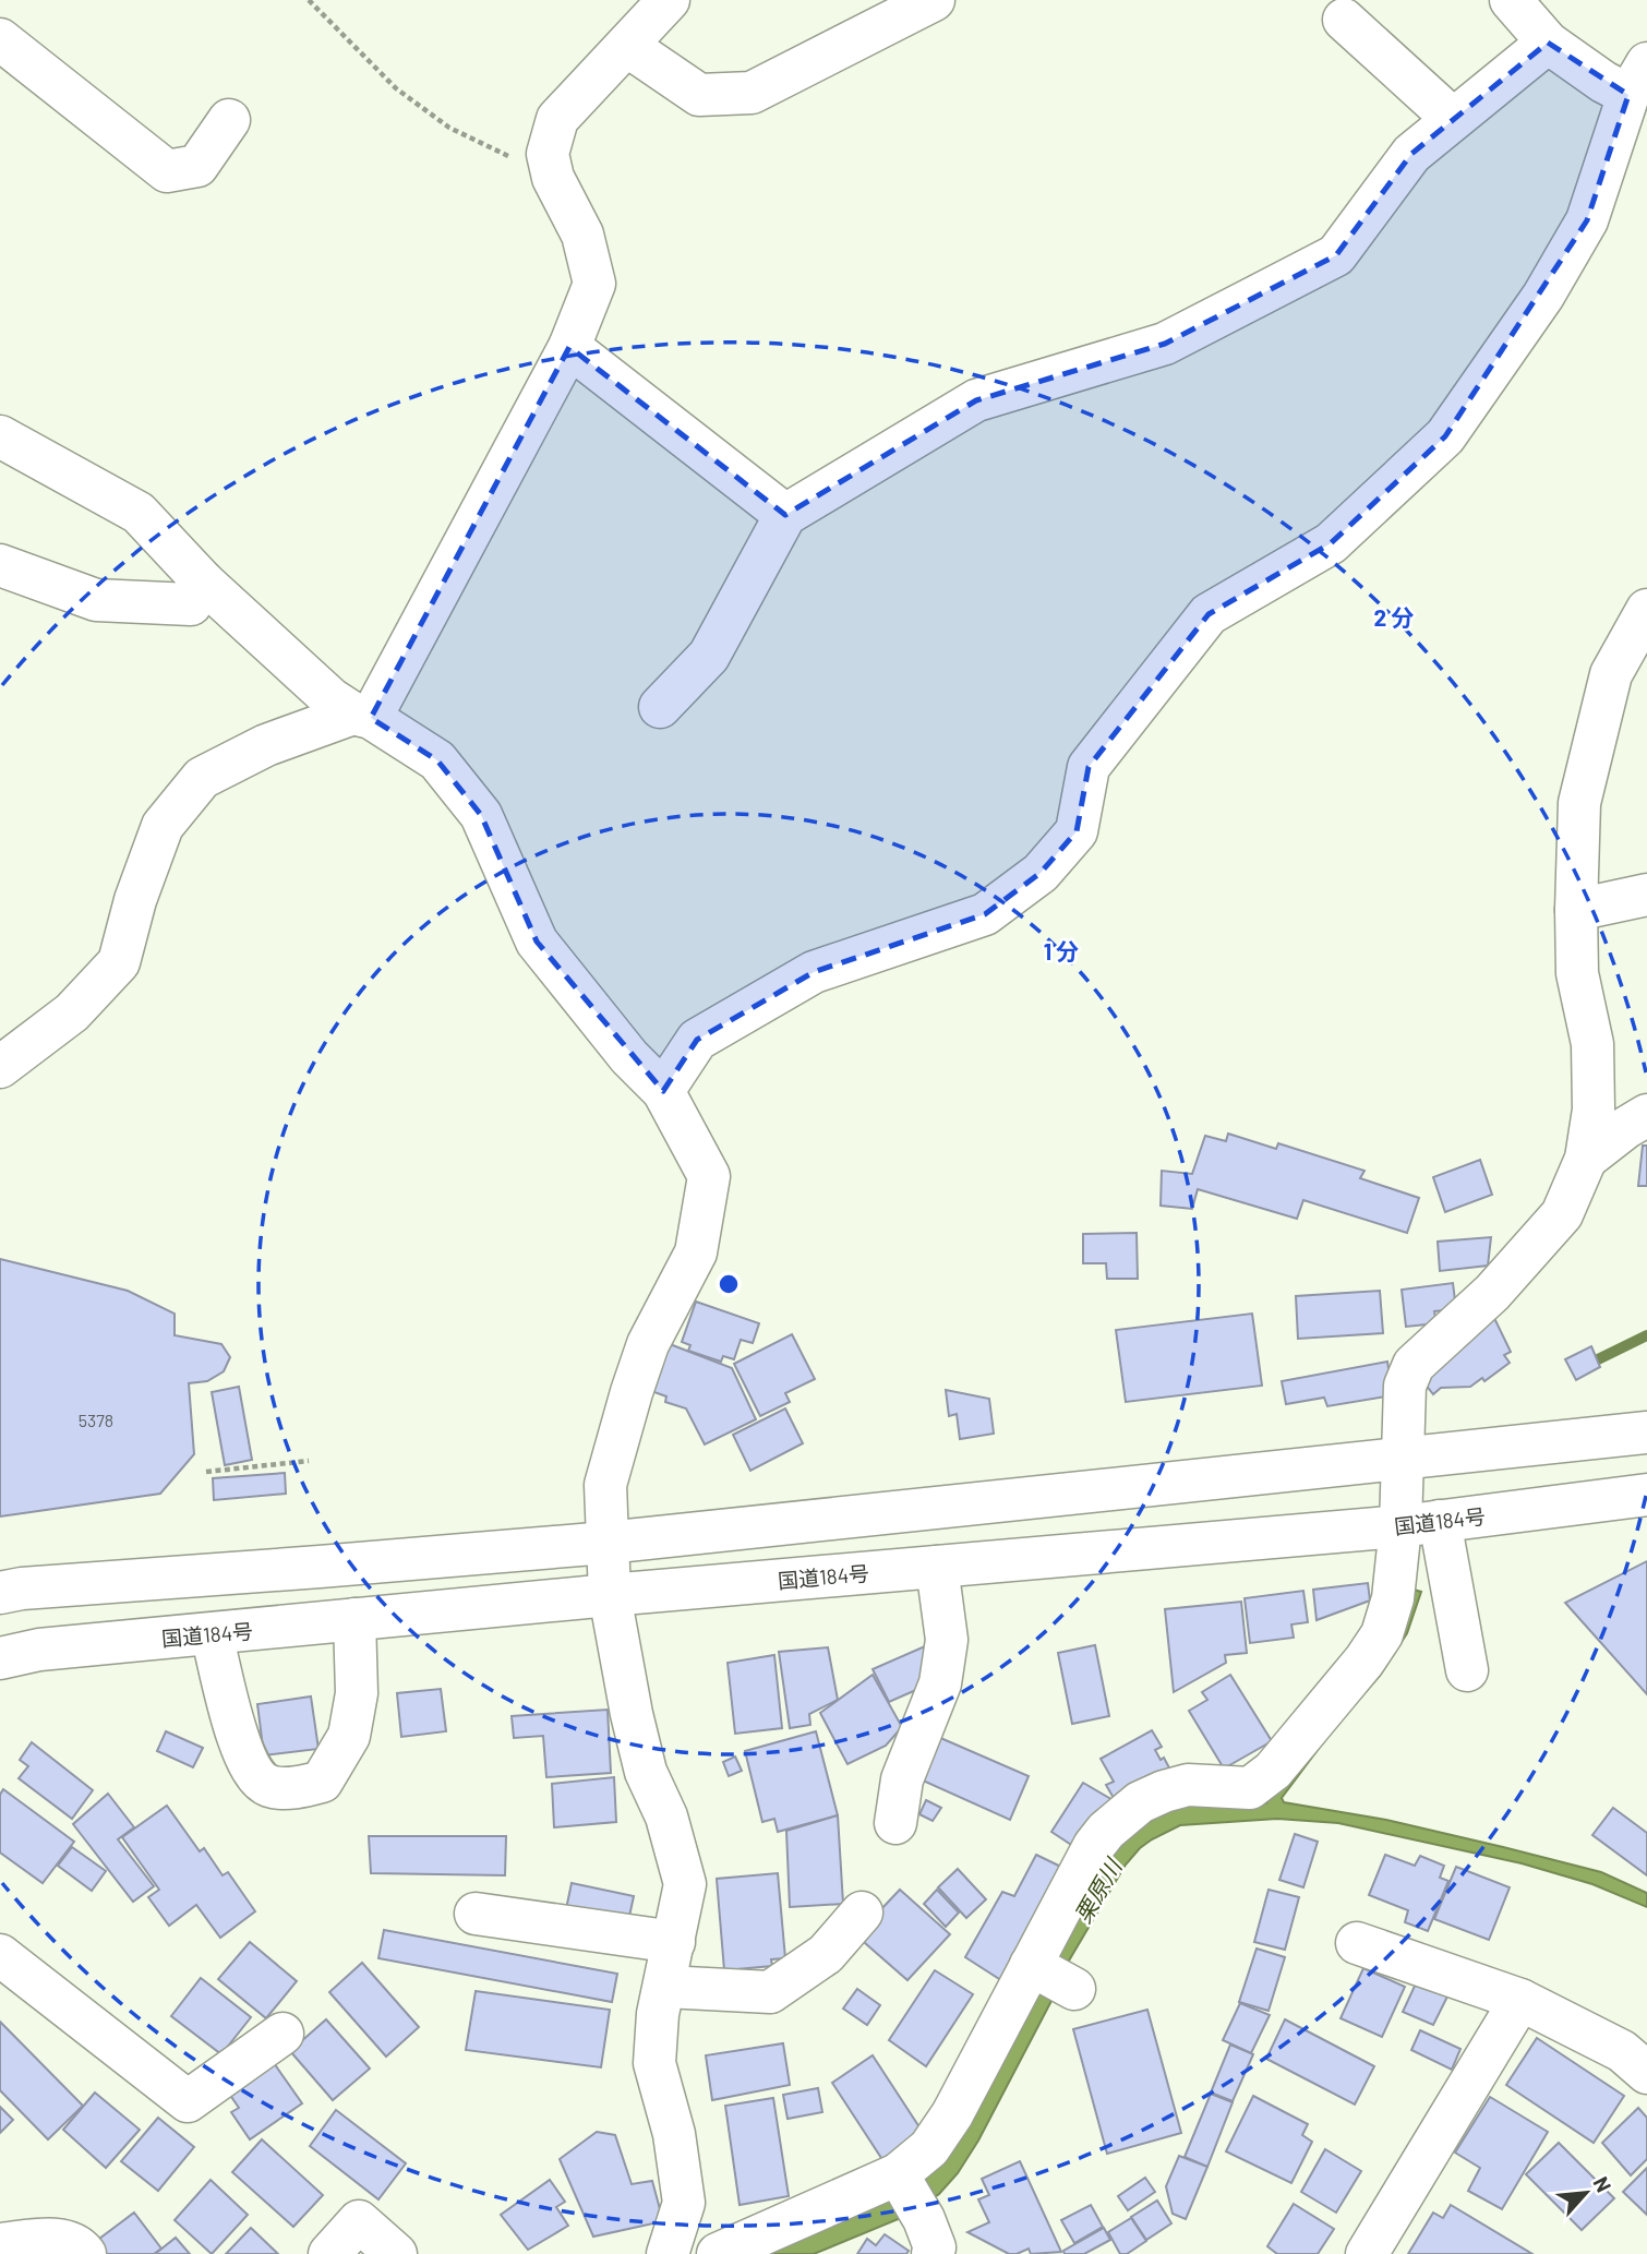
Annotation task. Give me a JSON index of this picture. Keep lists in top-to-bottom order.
{
  "streets": {
    "main road": ["国道184号"]
  },
  "water": ["栗原川"],
  "house_numbers": ["5378"],
  "north": "top right",
  "rings": ["2 分", "1 分"]
}
